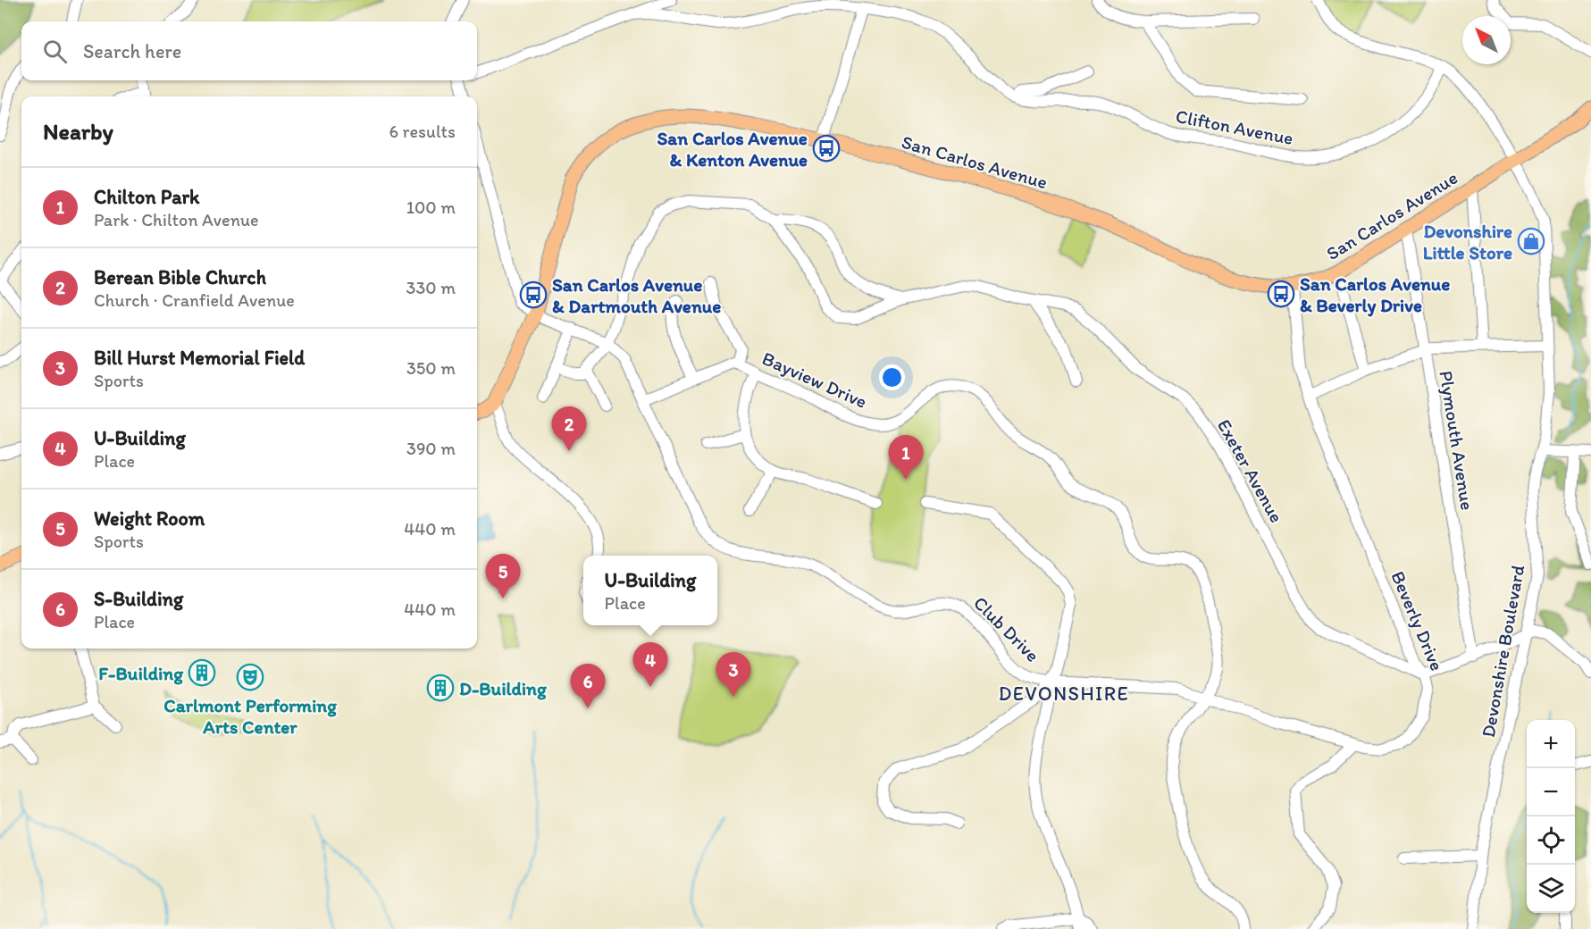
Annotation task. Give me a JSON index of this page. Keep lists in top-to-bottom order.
{
  "streets": {
    "main road": ["San Carlos Avenue"],
    "street": [
      "Clifton Avenue",
      "Bayview Drive",
      "Plymouth Avenue",
      "Exeter Avenue",
      "Beverly Drive",
      "Club Drive",
      "Devonshire Boulevard"
    ]
  },
  "crossings": [
    ["Clifton Avenue", "Devonshire Boulevard"],
    ["San Carlos Avenue", "Plymouth Avenue"],
    ["San Carlos Avenue", "Beverly Drive"],
    ["San Carlos Avenue", "Club Drive"],
    ["San Carlos Avenue", "Devonshire Boulevard"],
    ["Bayview Drive", "Beverly Drive"],
    ["Bayview Drive", "Club Drive"],
    ["Exeter Avenue", "Beverly Drive"],
    ["Exeter Avenue", "Club Drive"],
    ["Beverly Drive", "Club Drive"]
  ],
  "districts": ["DEVONSHIRE"],
  "places": {
    "bus stop": ["San Carlos Avenue & Kenton Avenue", "San Carlos Avenue & Beverly Drive", "San Carlos Avenue & Dartmouth Avenue"],
    "shop": ["Devonshire Little Store"],
    "building": ["F-Building", "D-Building"],
    "theatre": ["Carlmont Performing Arts Center"]
  },
  "north": "top left",
  "page": {
    "search": "Search here",
    "heading": ["Nearby", "6 results"],
    "list": [
      {
        "mark": "1",
        "name": "Chilton Park",
        "note": "Park · Chilton Avenue",
        "value": "100 m"
      },
      {
        "mark": "2",
        "name": "Berean Bible Church",
        "note": "Church · Cranfield Avenue",
        "value": "330 m"
      },
      {
        "mark": "3",
        "name": "Bill Hurst Memorial Field",
        "note": "Sports",
        "value": "350 m"
      },
      {
        "mark": "4",
        "name": "U-Building",
        "note": "Place",
        "value": "390 m"
      },
      {
        "mark": "5",
        "name": "Weight Room",
        "note": "Sports",
        "value": "440 m"
      },
      {
        "mark": "6",
        "name": "S-Building",
        "note": "Place",
        "value": "440 m"
      }
    ],
    "pins": [
      "2",
      "1",
      "5",
      "4",
      "3",
      "6"
    ],
    "popup": ["U-Building", "Place"],
    "map_buttons": ["+", "−"]
  }
}
